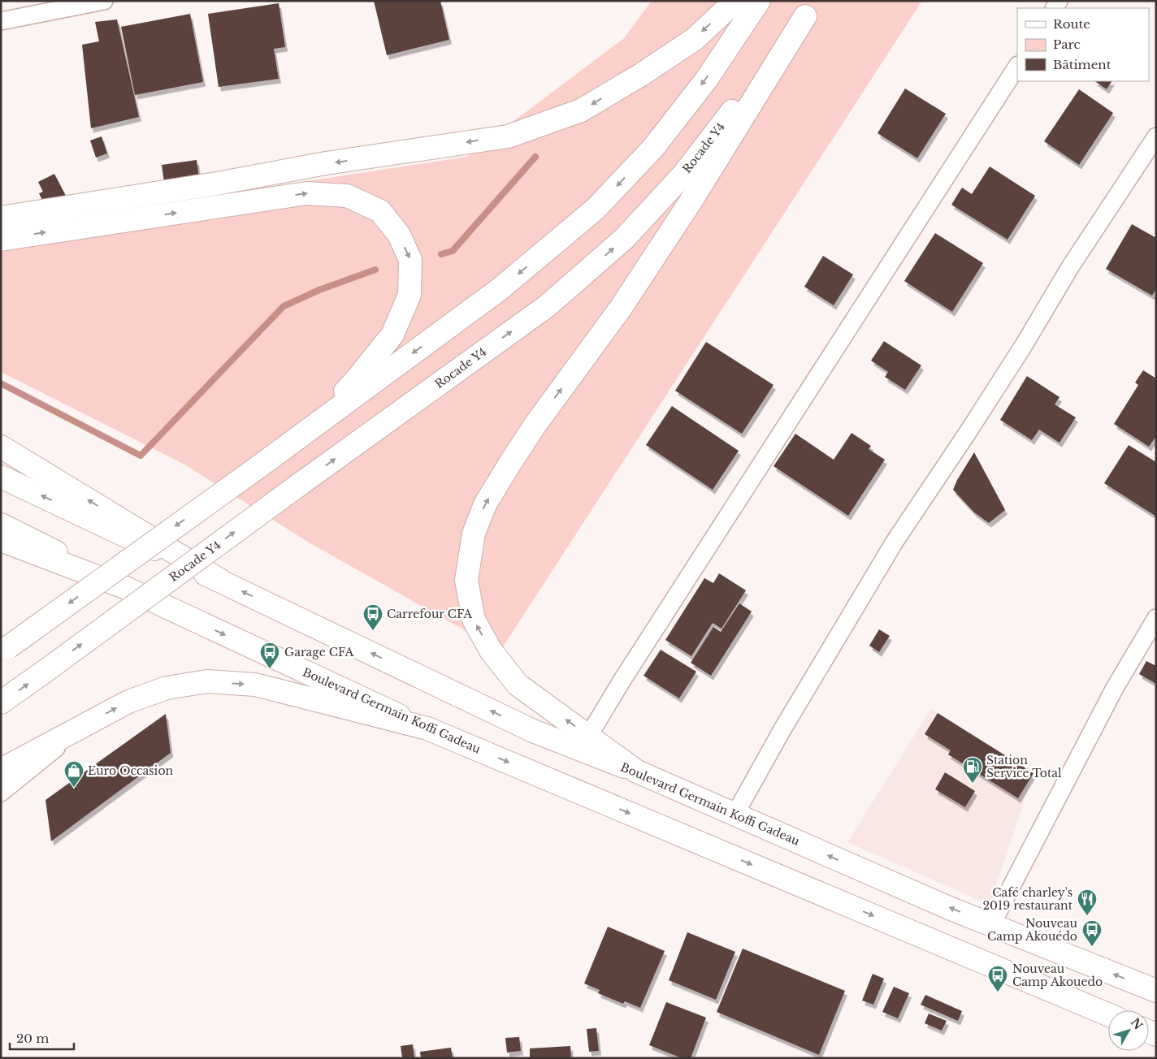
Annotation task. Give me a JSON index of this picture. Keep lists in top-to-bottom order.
{
  "streets": {
    "main road": ["Rocade Y4", "Boulevard Germain Koffi Gadeau"]
  },
  "places": {
    "bus stop": [
      "Carrefour CFA",
      "Garage CFA",
      "Nouveau Camp Akouédo",
      "Nouveau Camp Akouedo"
    ],
    "fuel station": ["Station Service Total"],
    "shop": ["Euro Occasion"],
    "restaurant": ["Café charley's 2019 restaurant"]
  },
  "legend": ["Route", "Parc", "Bâtiment"],
  "scale_bar": "20 m",
  "north": "top right"
}
